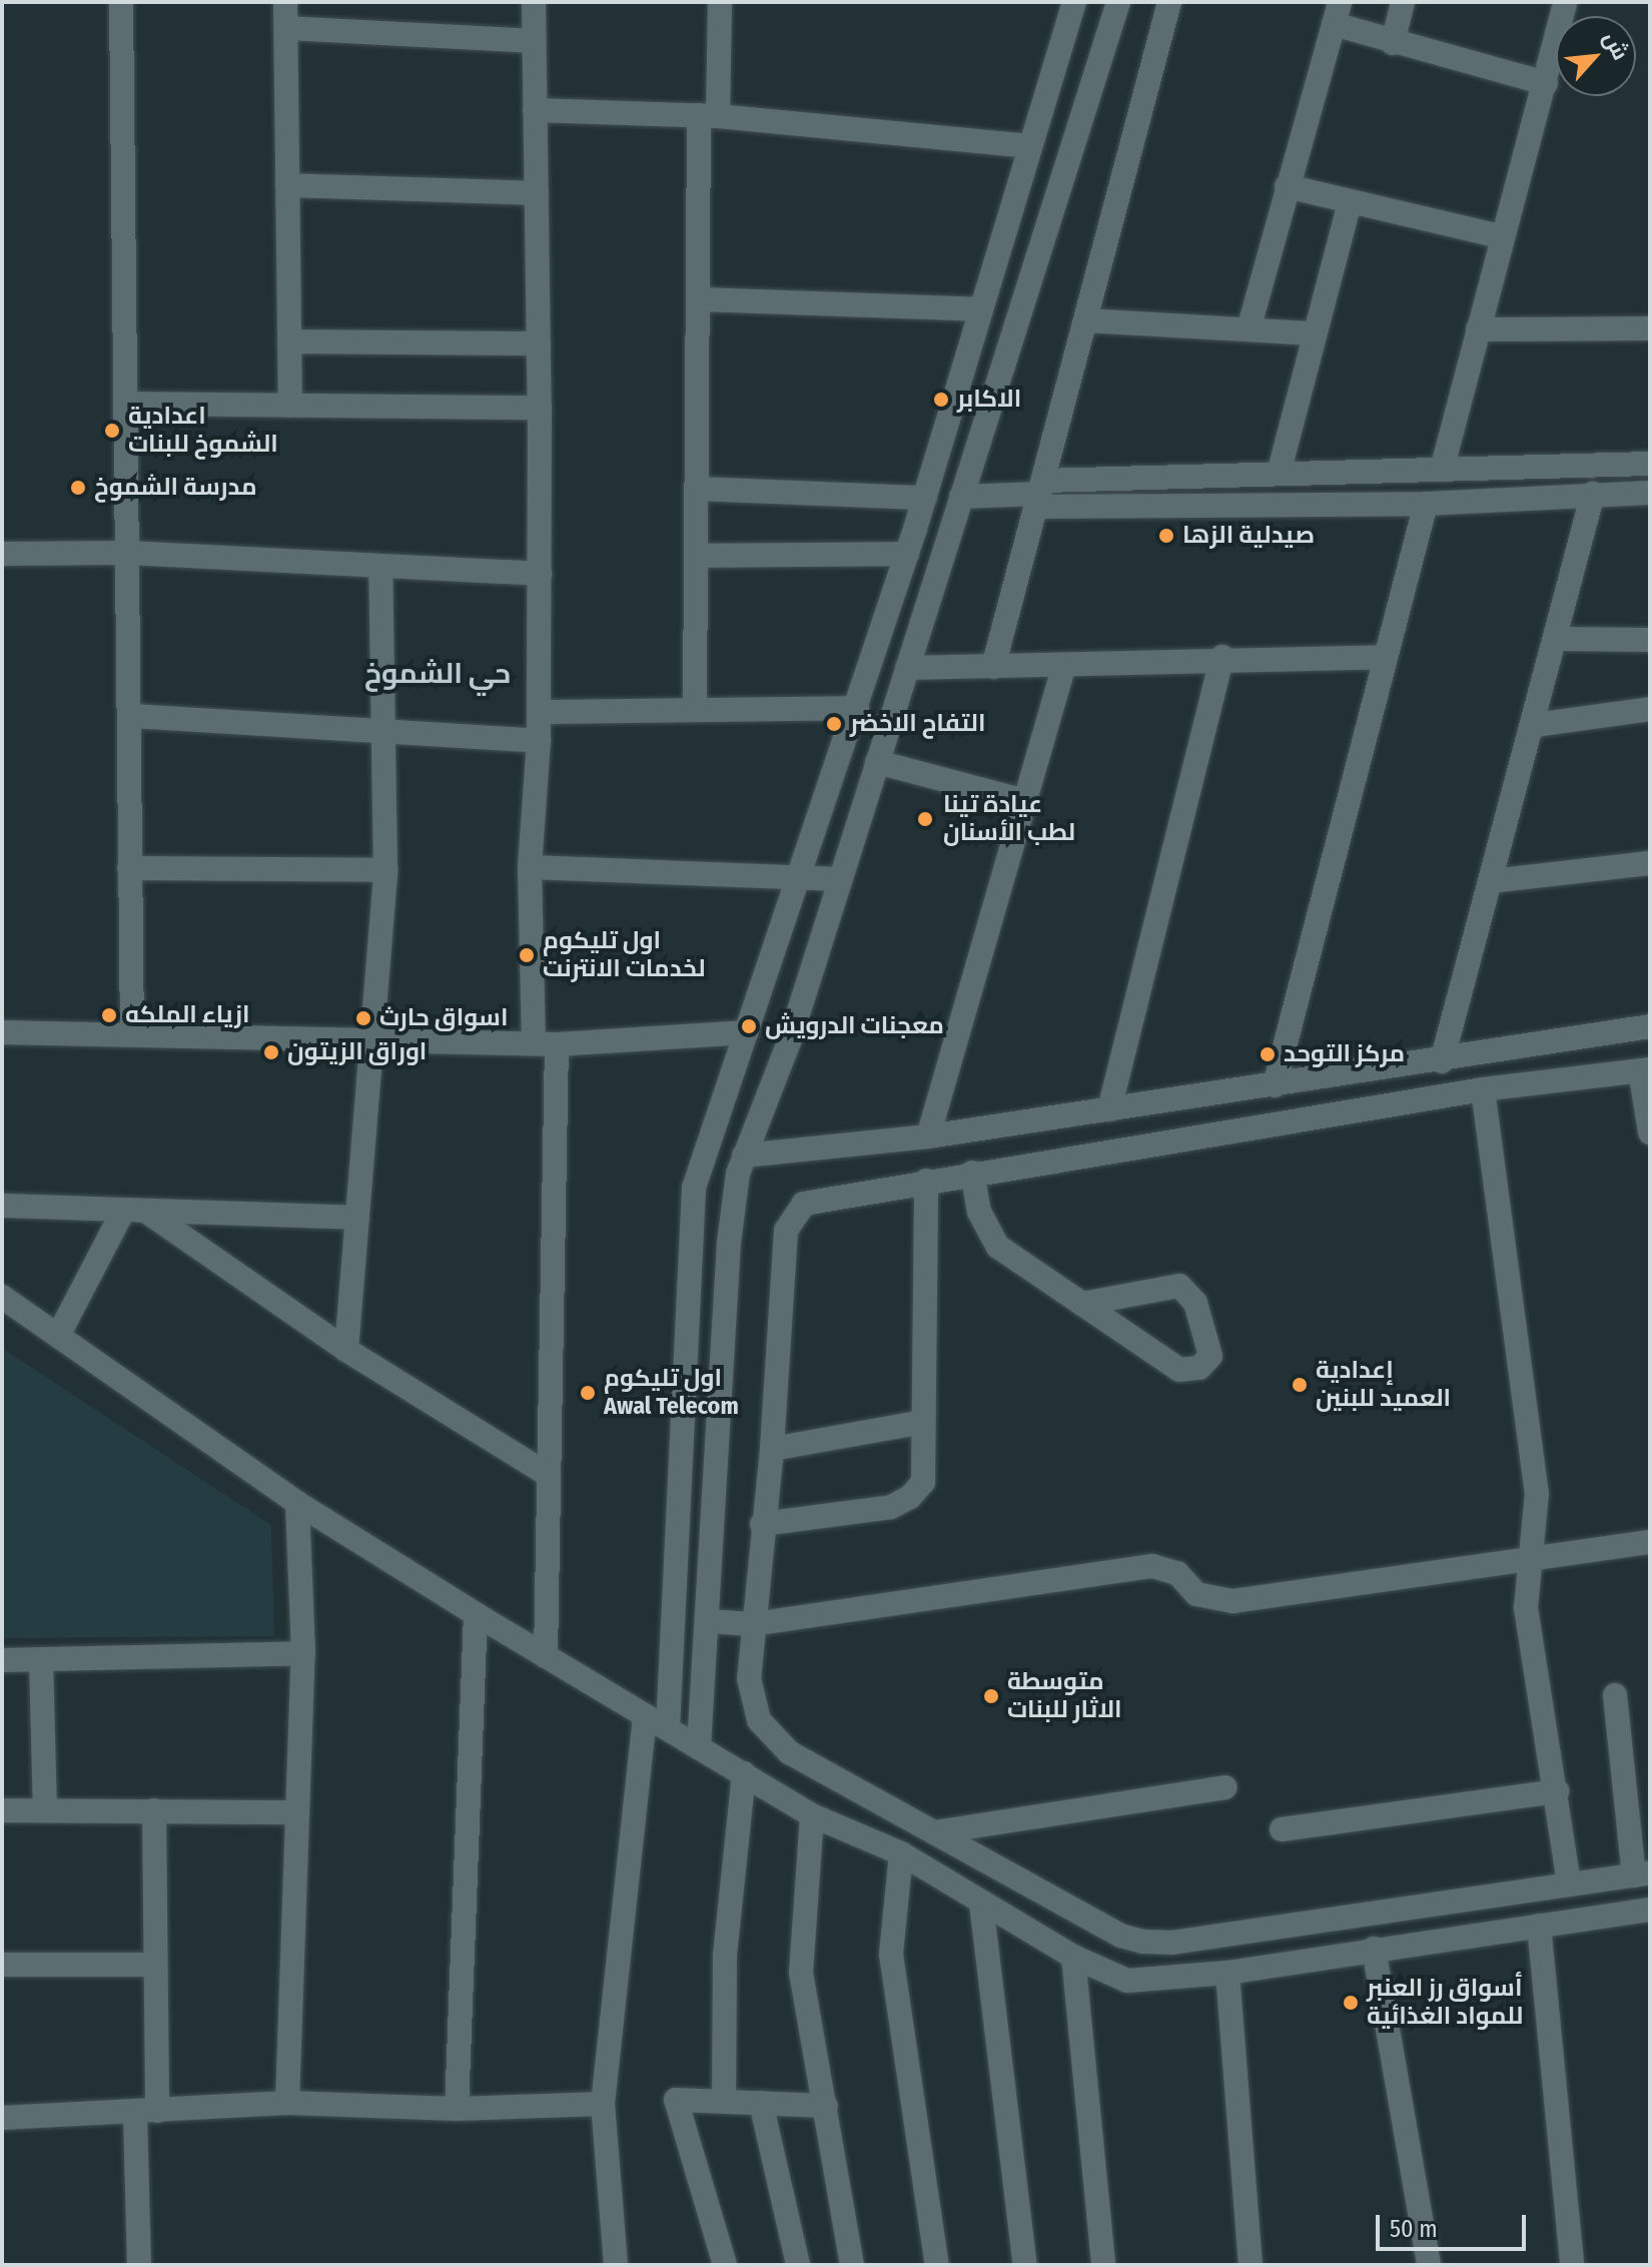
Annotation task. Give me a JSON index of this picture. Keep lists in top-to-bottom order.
{
  "districts": ["حي الشموخ"],
  "places": [
    "الاكابر",
    "اعدادية الشموخ للبنات",
    "مدرسة الشموخ",
    "صيدلية الزها",
    "التفاح الاخضر",
    "عيادة تينا لطب الأسنان",
    "اول تليكوم لخدمات الانترنت",
    "ازياء الملكه",
    "اسواق حارث",
    "معجنات الدرويش",
    "اوراق الزيتون",
    "مركز التوحد",
    "إعدادية العميد للبنين",
    "اول تليكوم Awal Telecom",
    "متوسطة الاثار للبنات",
    "أسواق رز العنبر للمواد الغذائية"
  ],
  "scale_bar": "50 m",
  "north": "top right"
}
